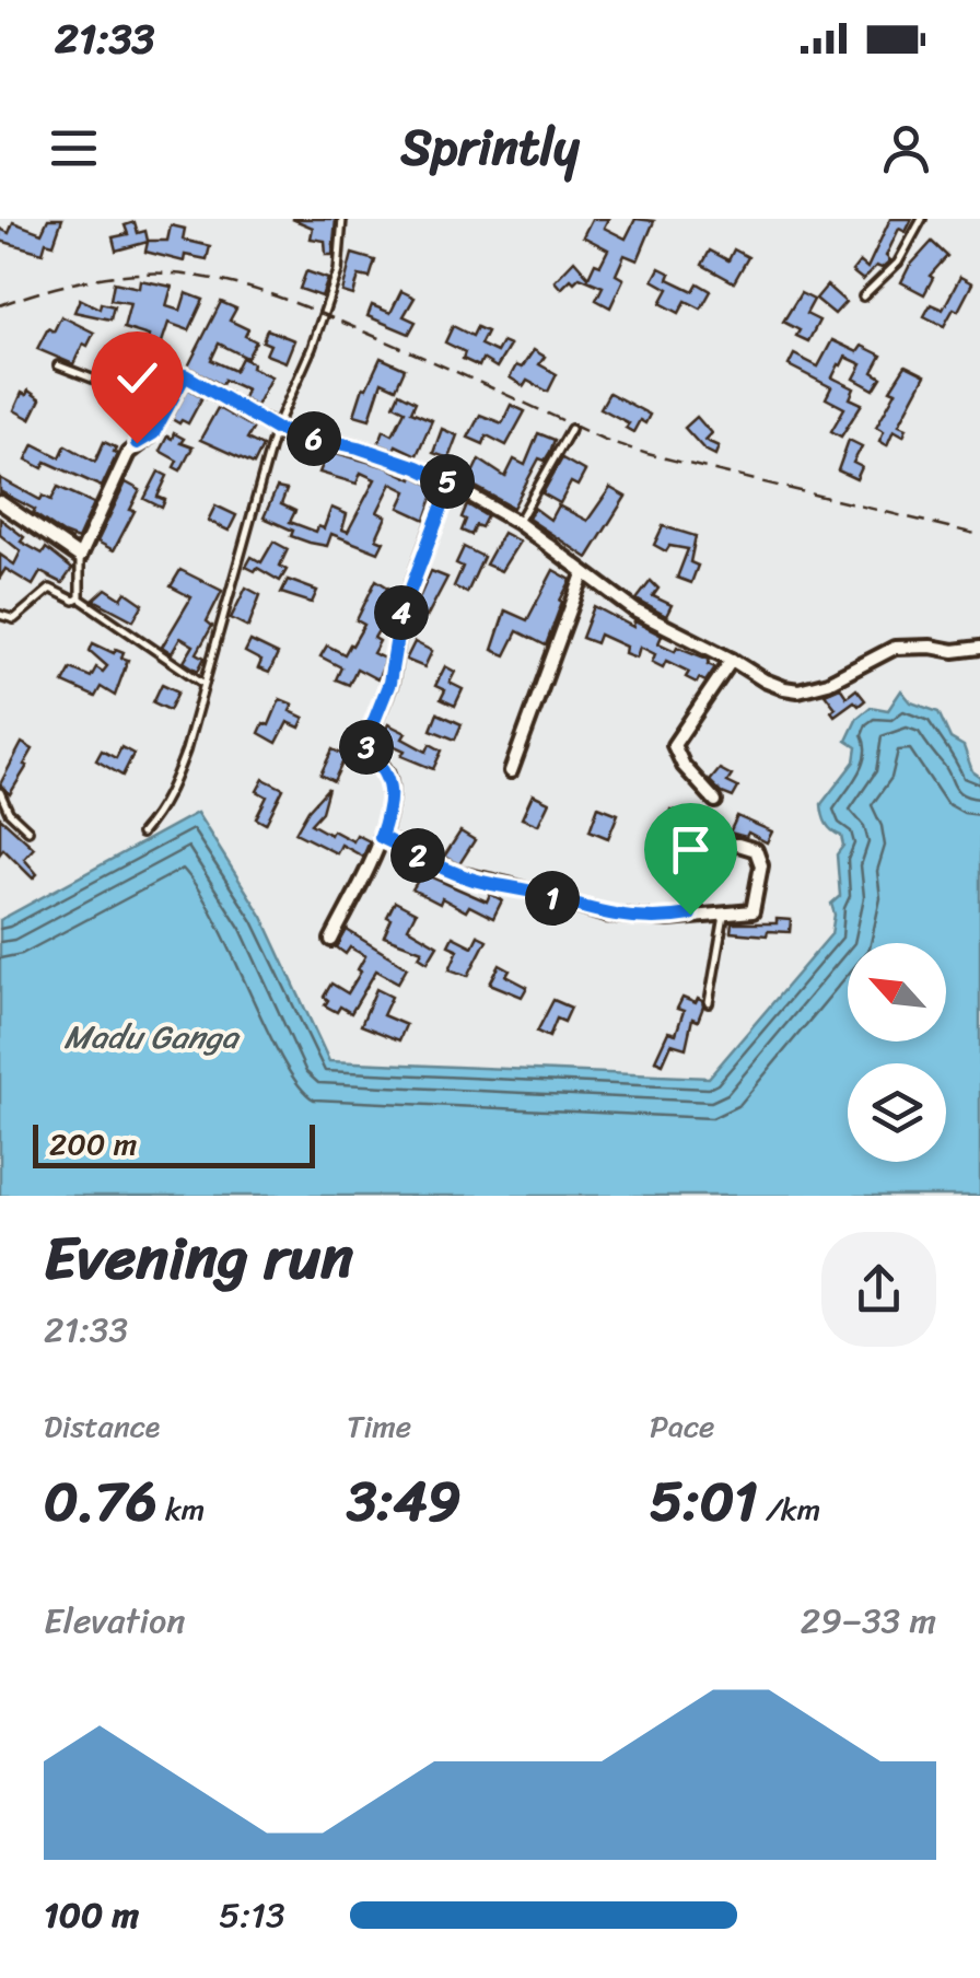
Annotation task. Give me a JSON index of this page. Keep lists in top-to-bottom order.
{
  "water": ["Madu Ganga"],
  "scale_bar": "200 m",
  "north": "top left",
  "page": {
    "status": "21:33",
    "header": "Sprintly",
    "pins": [
      "6",
      "5",
      "4",
      "3",
      "2",
      "1"
    ],
    "scale": "200 m",
    "heading": ["Evening run", "21:33"],
    "stats": [
      ["Distance", "0.76 km"],
      ["Time", "3:49"],
      ["Pace", "5:01 /km"]
    ],
    "chart": ["Elevation", "29–33 m"],
    "list": [
      {
        "name": "100 m",
        "note": "5:13"
      }
    ]
  }
}
